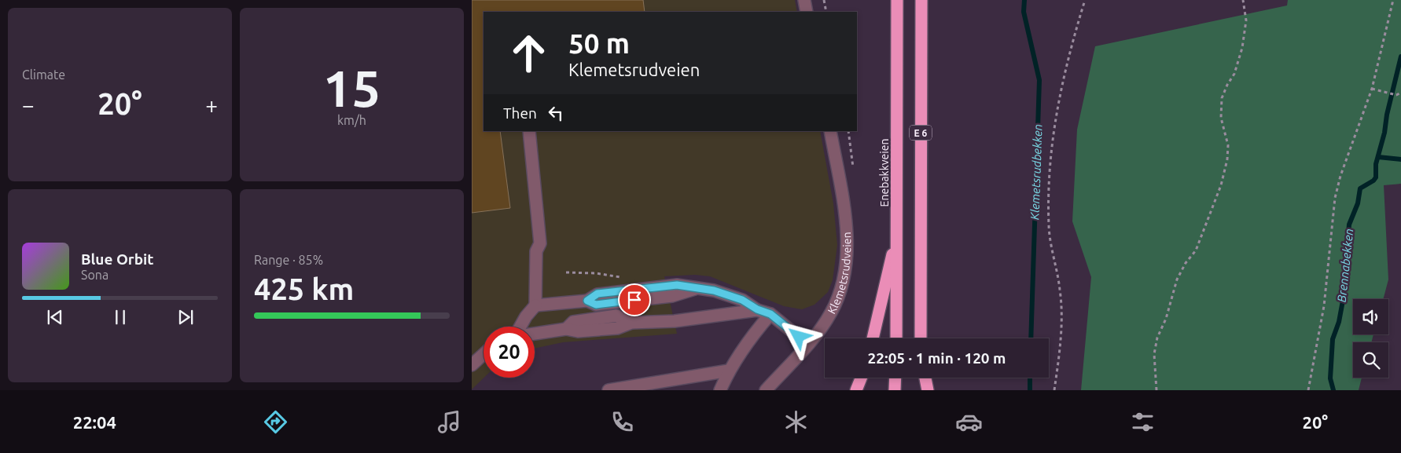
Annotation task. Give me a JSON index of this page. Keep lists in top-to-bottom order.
{
  "streets": {
    "highway": ["E 6", "Enebakkveien"],
    "street": ["Klemetsrudveien"]
  },
  "crossings": [
    ["E 6", "Enebakkveien"]
  ],
  "water": ["Klemetsrudbekken", "Brennabekken"],
  "page": {
    "tile": [
      "Climate",
      ["15", "km/h"],
      ["Range · 85%", "425 km"]
    ],
    "turn": ["50 m", "Klemetsrudveien"],
    "heat": ["−", "20°", "+"],
    "then": "Then",
    "song": ["Blue Orbit", "Sona"],
    "limit": "20",
    "trip": "22:05 · 1 min · 120 m",
    "tabs": ["22:04", "20°"]
  }
}
